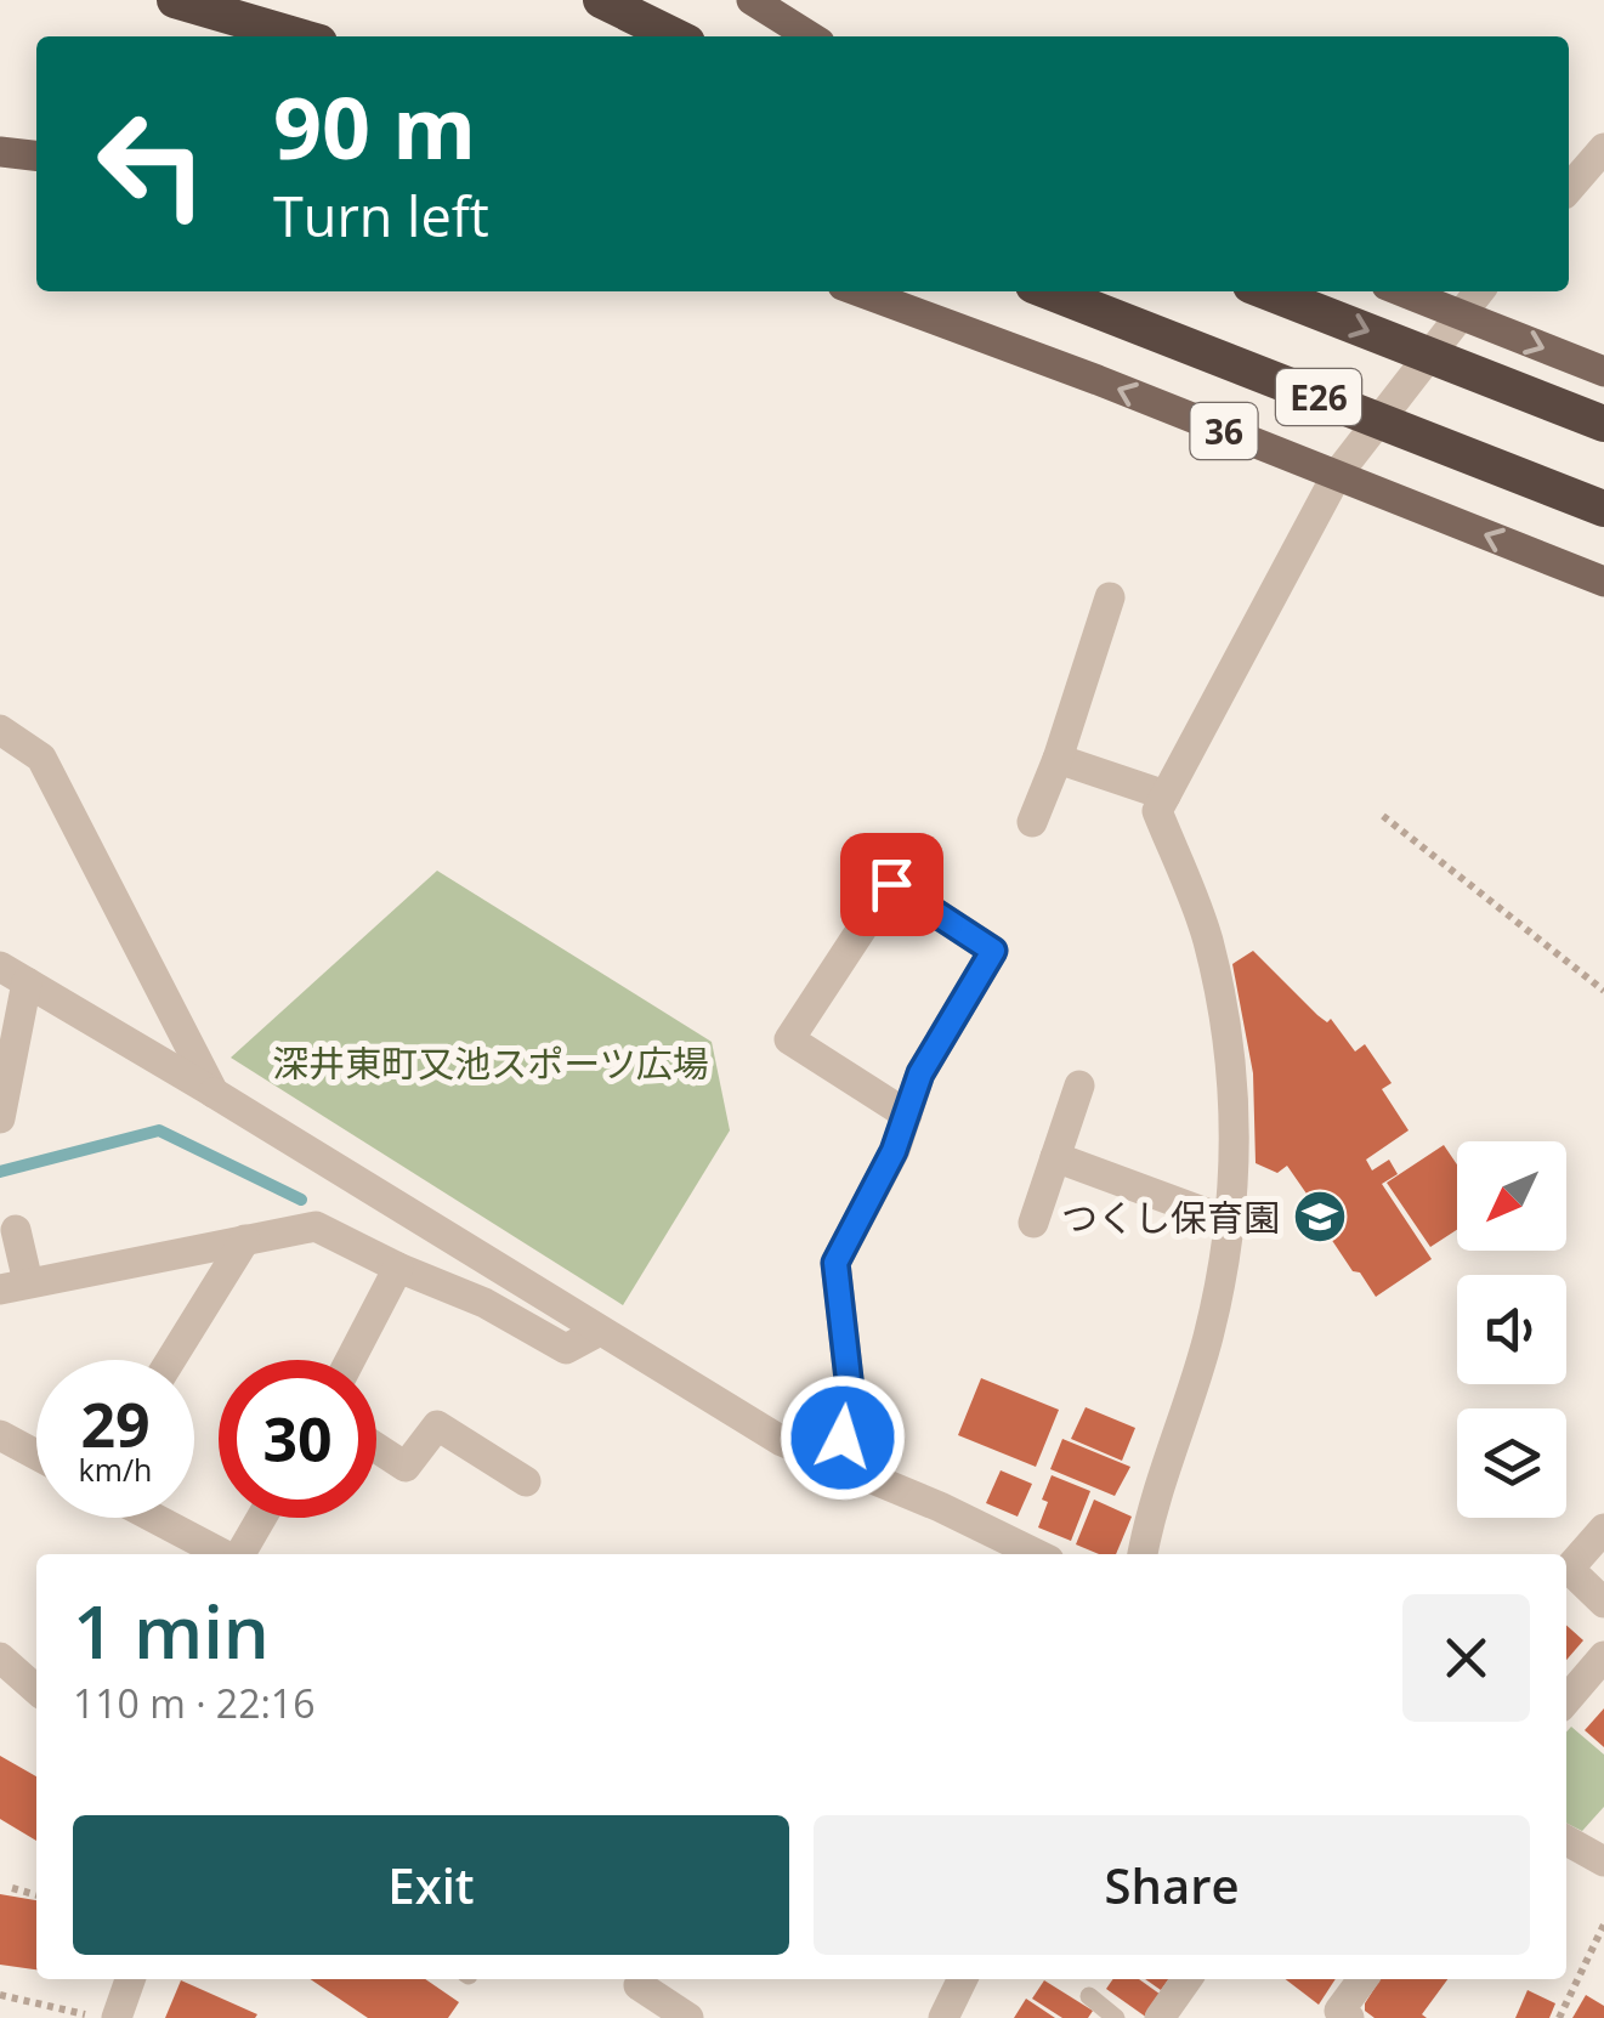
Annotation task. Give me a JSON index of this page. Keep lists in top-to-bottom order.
{
  "streets": {
    "highway": ["E26"],
    "main road": ["36"]
  },
  "parks": ["深井東町又池スポーツ広場"],
  "places": {
    "school or university": ["つくし保育園"]
  },
  "north": "bottom left",
  "page": {
    "turn": ["90 m", "Turn left"],
    "speed": "29 km/h",
    "limit": "30",
    "heading": ["1 min", "110 m · 22:16"],
    "buttons": ["Exit", "Share"]
  }
}
